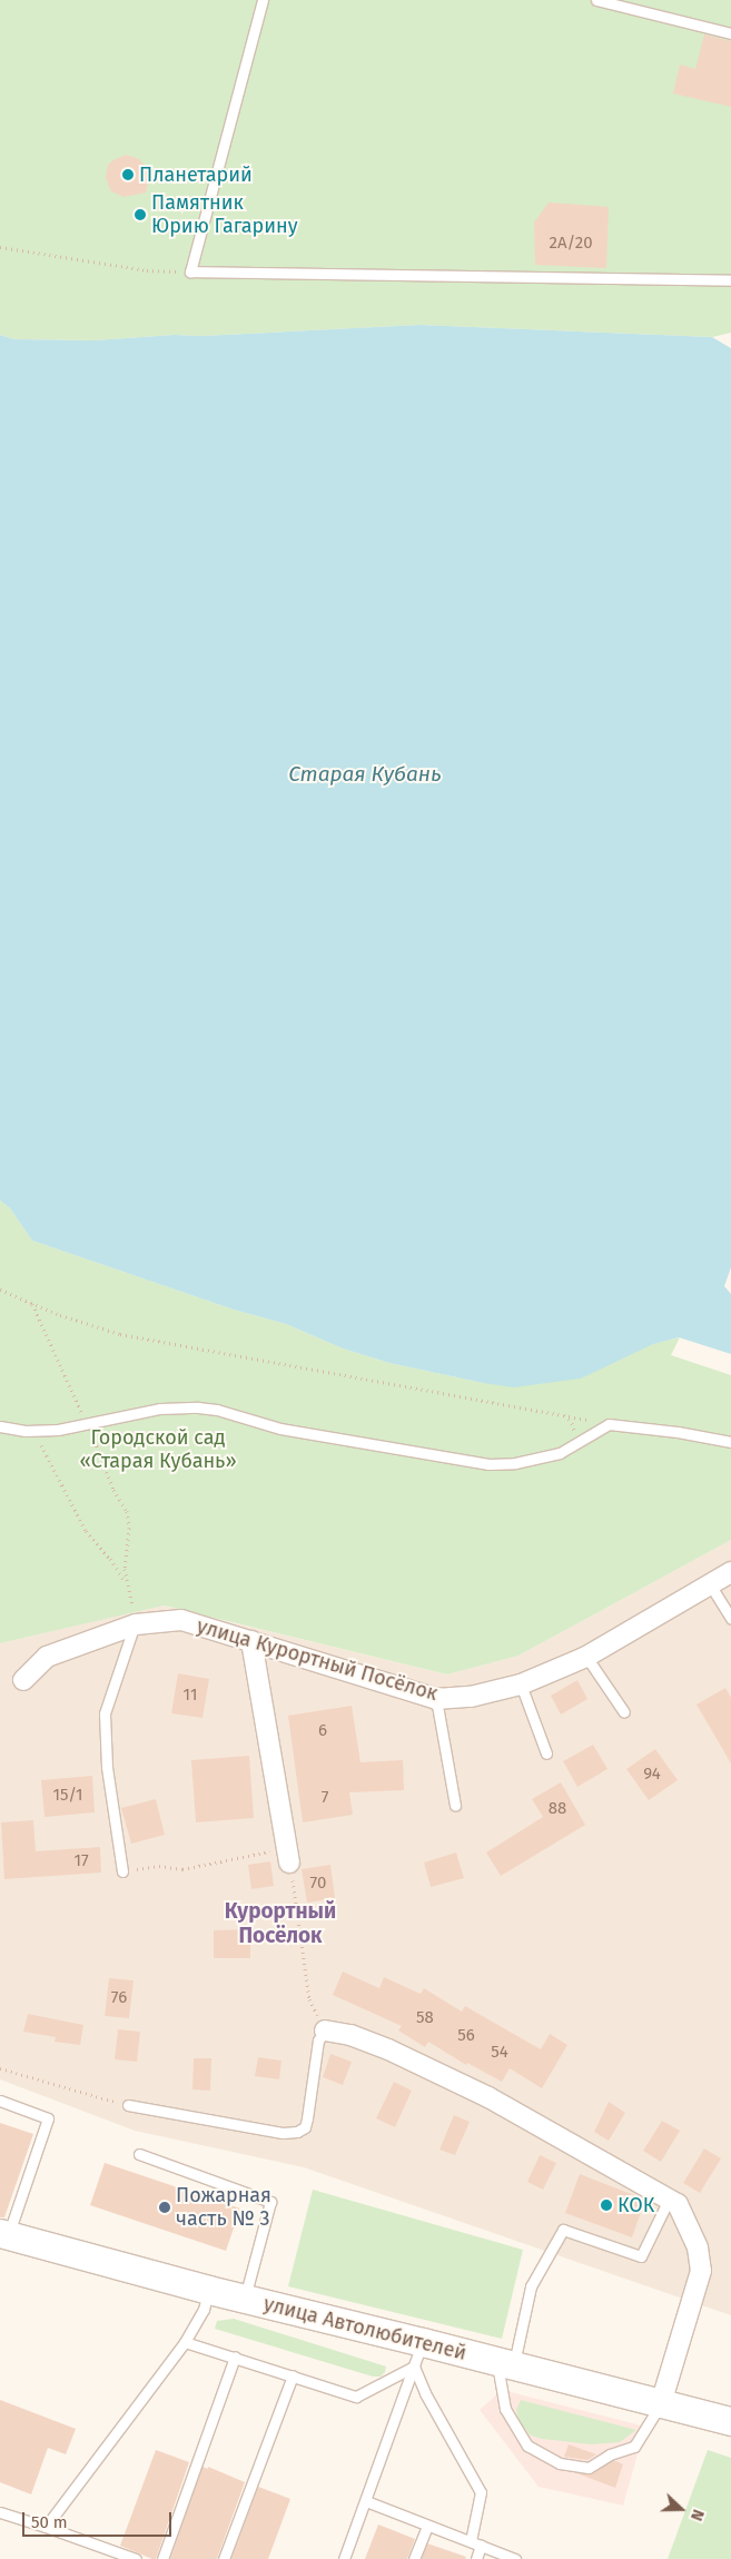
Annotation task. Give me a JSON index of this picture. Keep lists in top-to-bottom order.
{
  "streets": {
    "street": ["улица Курортный Посёлок", "улица Автолюбителей"]
  },
  "districts": ["Курортный Посёлок"],
  "water": ["Старая Кубань"],
  "parks": ["Городской сад «Старая Кубань»"],
  "places": [
    "Планетарий",
    "Памятник Юрию Гагарину",
    "КОК",
    "Пожарная часть № 3"
  ],
  "house_numbers": [
    "2А/20",
    "11",
    "6",
    "94",
    "15/1",
    "7",
    "88",
    "17",
    "70",
    "76",
    "58",
    "56",
    "54"
  ],
  "scale_bar": "50 m",
  "north": "right"
}
